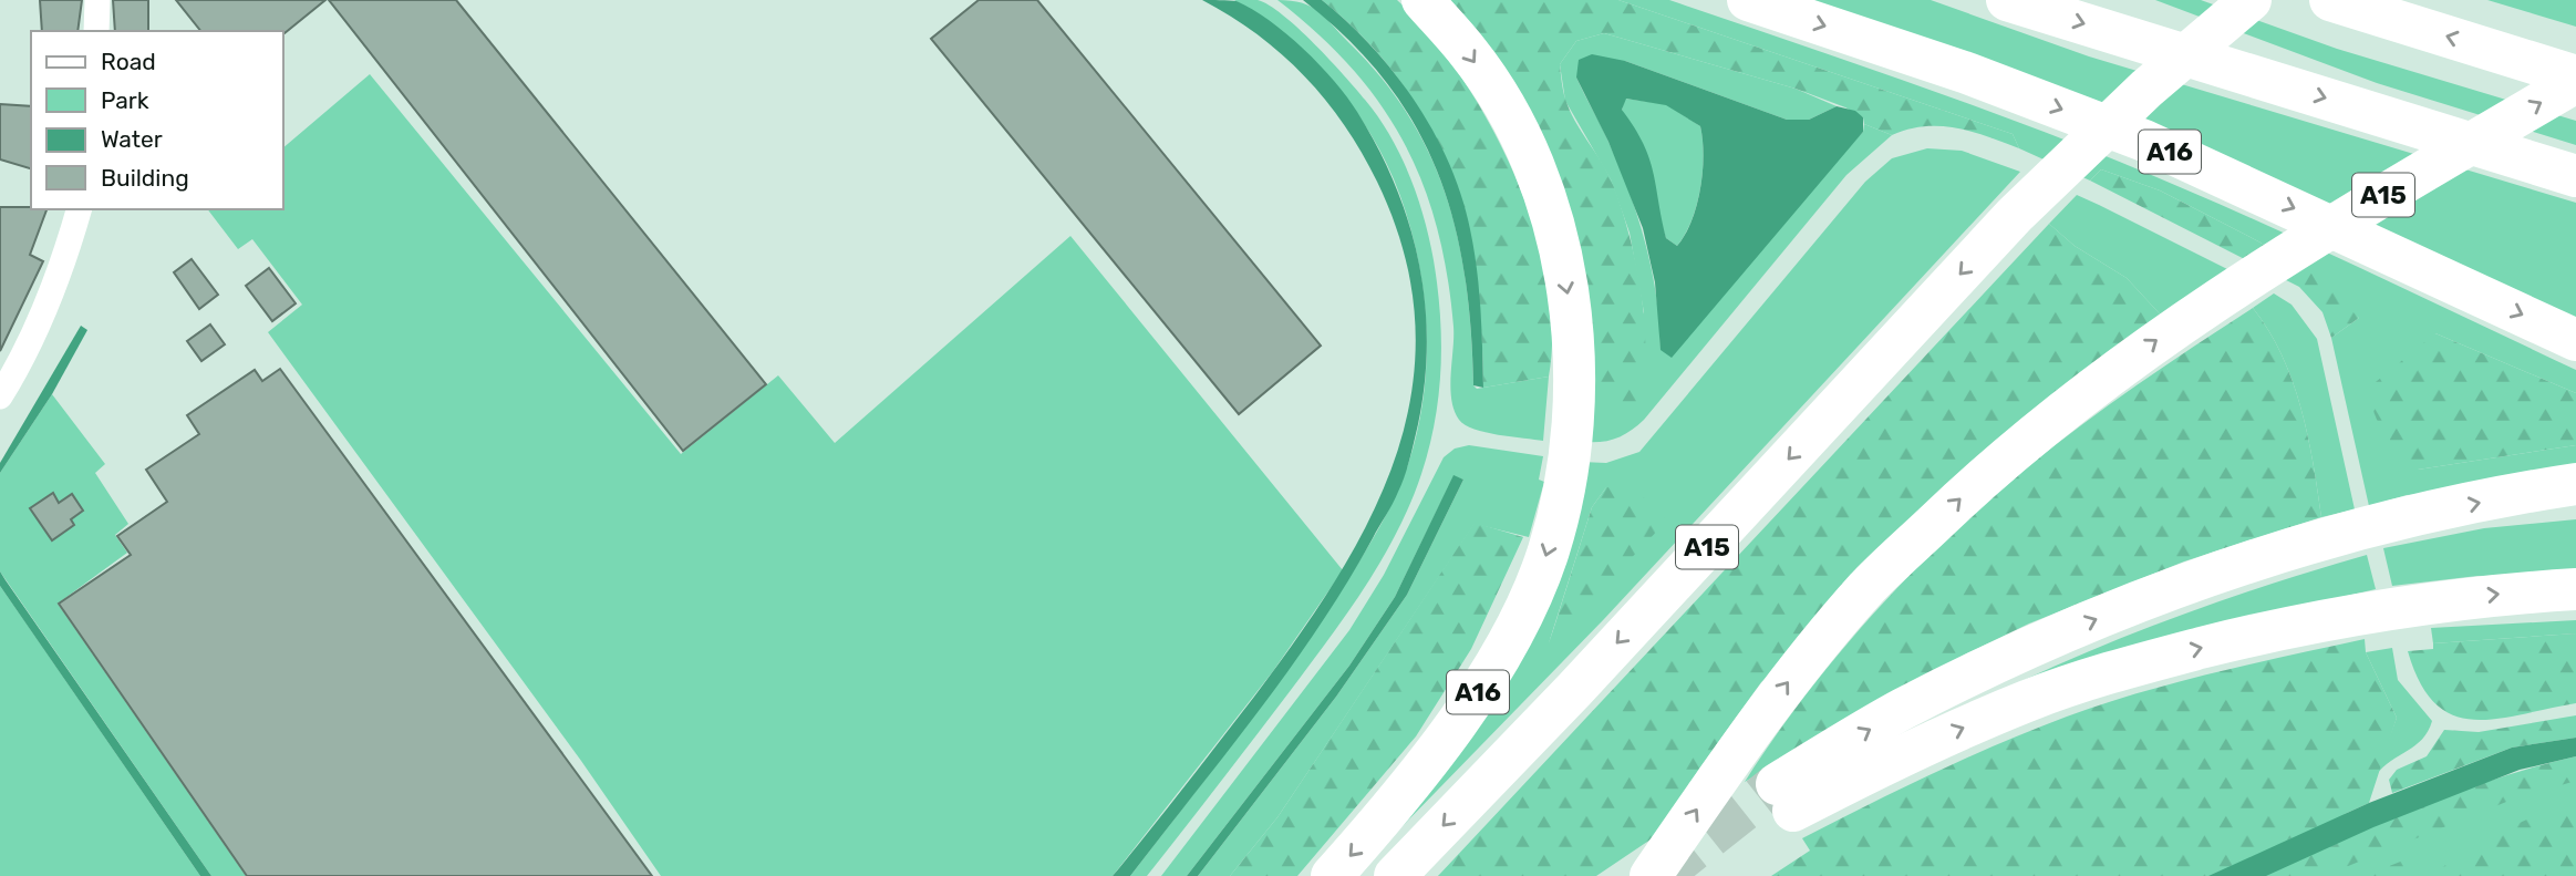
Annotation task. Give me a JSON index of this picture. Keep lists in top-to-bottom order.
{
  "streets": {
    "highway": ["A16", "A15"]
  },
  "legend": [
    "Road",
    "Park",
    "Water",
    "Building"
  ]
}
